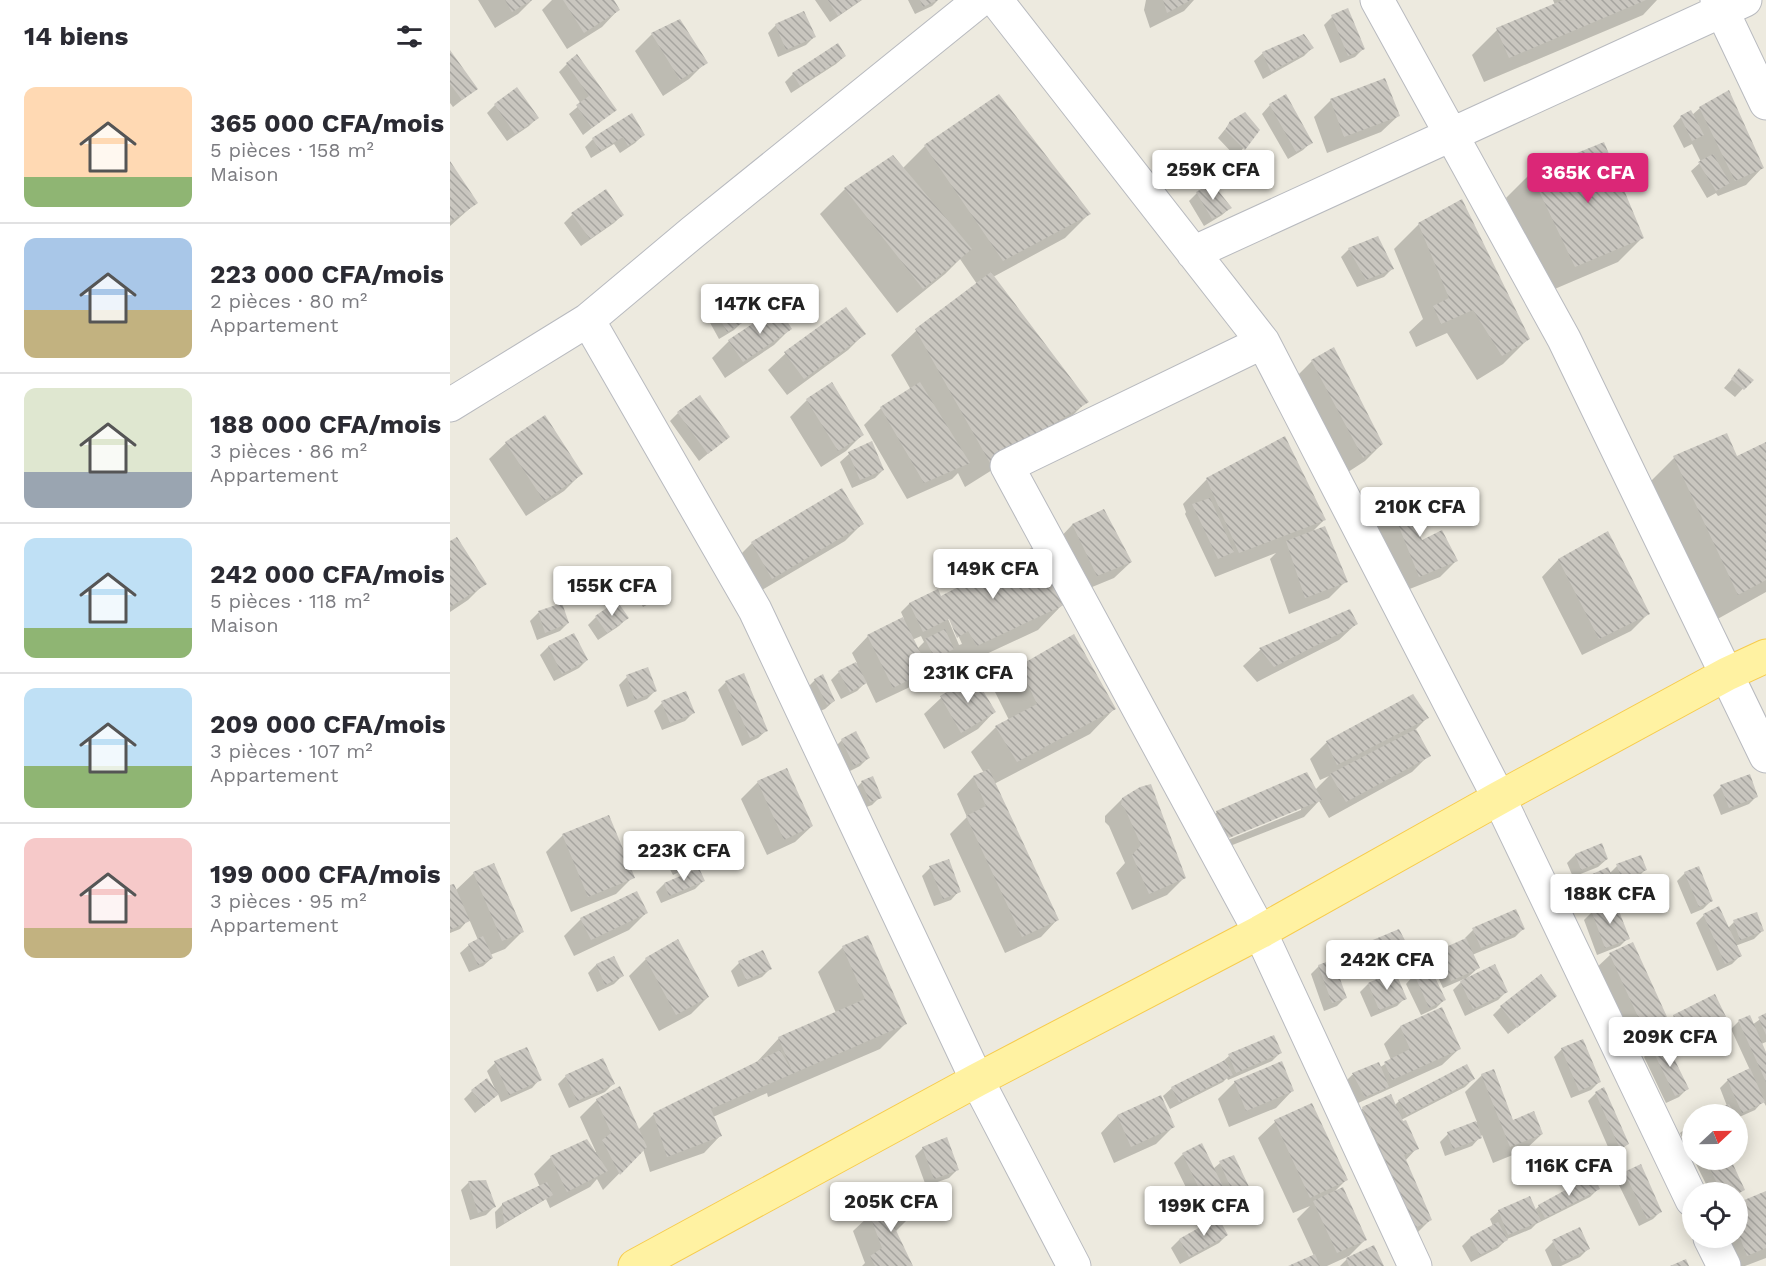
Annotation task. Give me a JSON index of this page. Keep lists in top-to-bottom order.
{
  "north": "right",
  "page": {
    "heading": "14 biens",
    "list": [
      {
        "name": "365 000 CFA/mois",
        "note": "5 pièces · 158 m² · Maison"
      },
      {
        "name": "223 000 CFA/mois",
        "note": "2 pièces · 80 m² · Appartement"
      },
      {
        "name": "188 000 CFA/mois",
        "note": "3 pièces · 86 m² · Appartement"
      },
      {
        "name": "242 000 CFA/mois",
        "note": "5 pièces · 118 m² · Maison"
      },
      {
        "name": "209 000 CFA/mois",
        "note": "3 pièces · 107 m² · Appartement"
      },
      {
        "name": "199 000 CFA/mois",
        "note": "3 pièces · 95 m² · Appartement"
      }
    ],
    "price": [
      "259K CFA",
      "365K CFA",
      "147K CFA",
      "210K CFA",
      "149K CFA",
      "155K CFA",
      "231K CFA",
      "223K CFA",
      "188K CFA",
      "242K CFA",
      "209K CFA",
      "116K CFA",
      "205K CFA",
      "199K CFA"
    ]
  }
}
